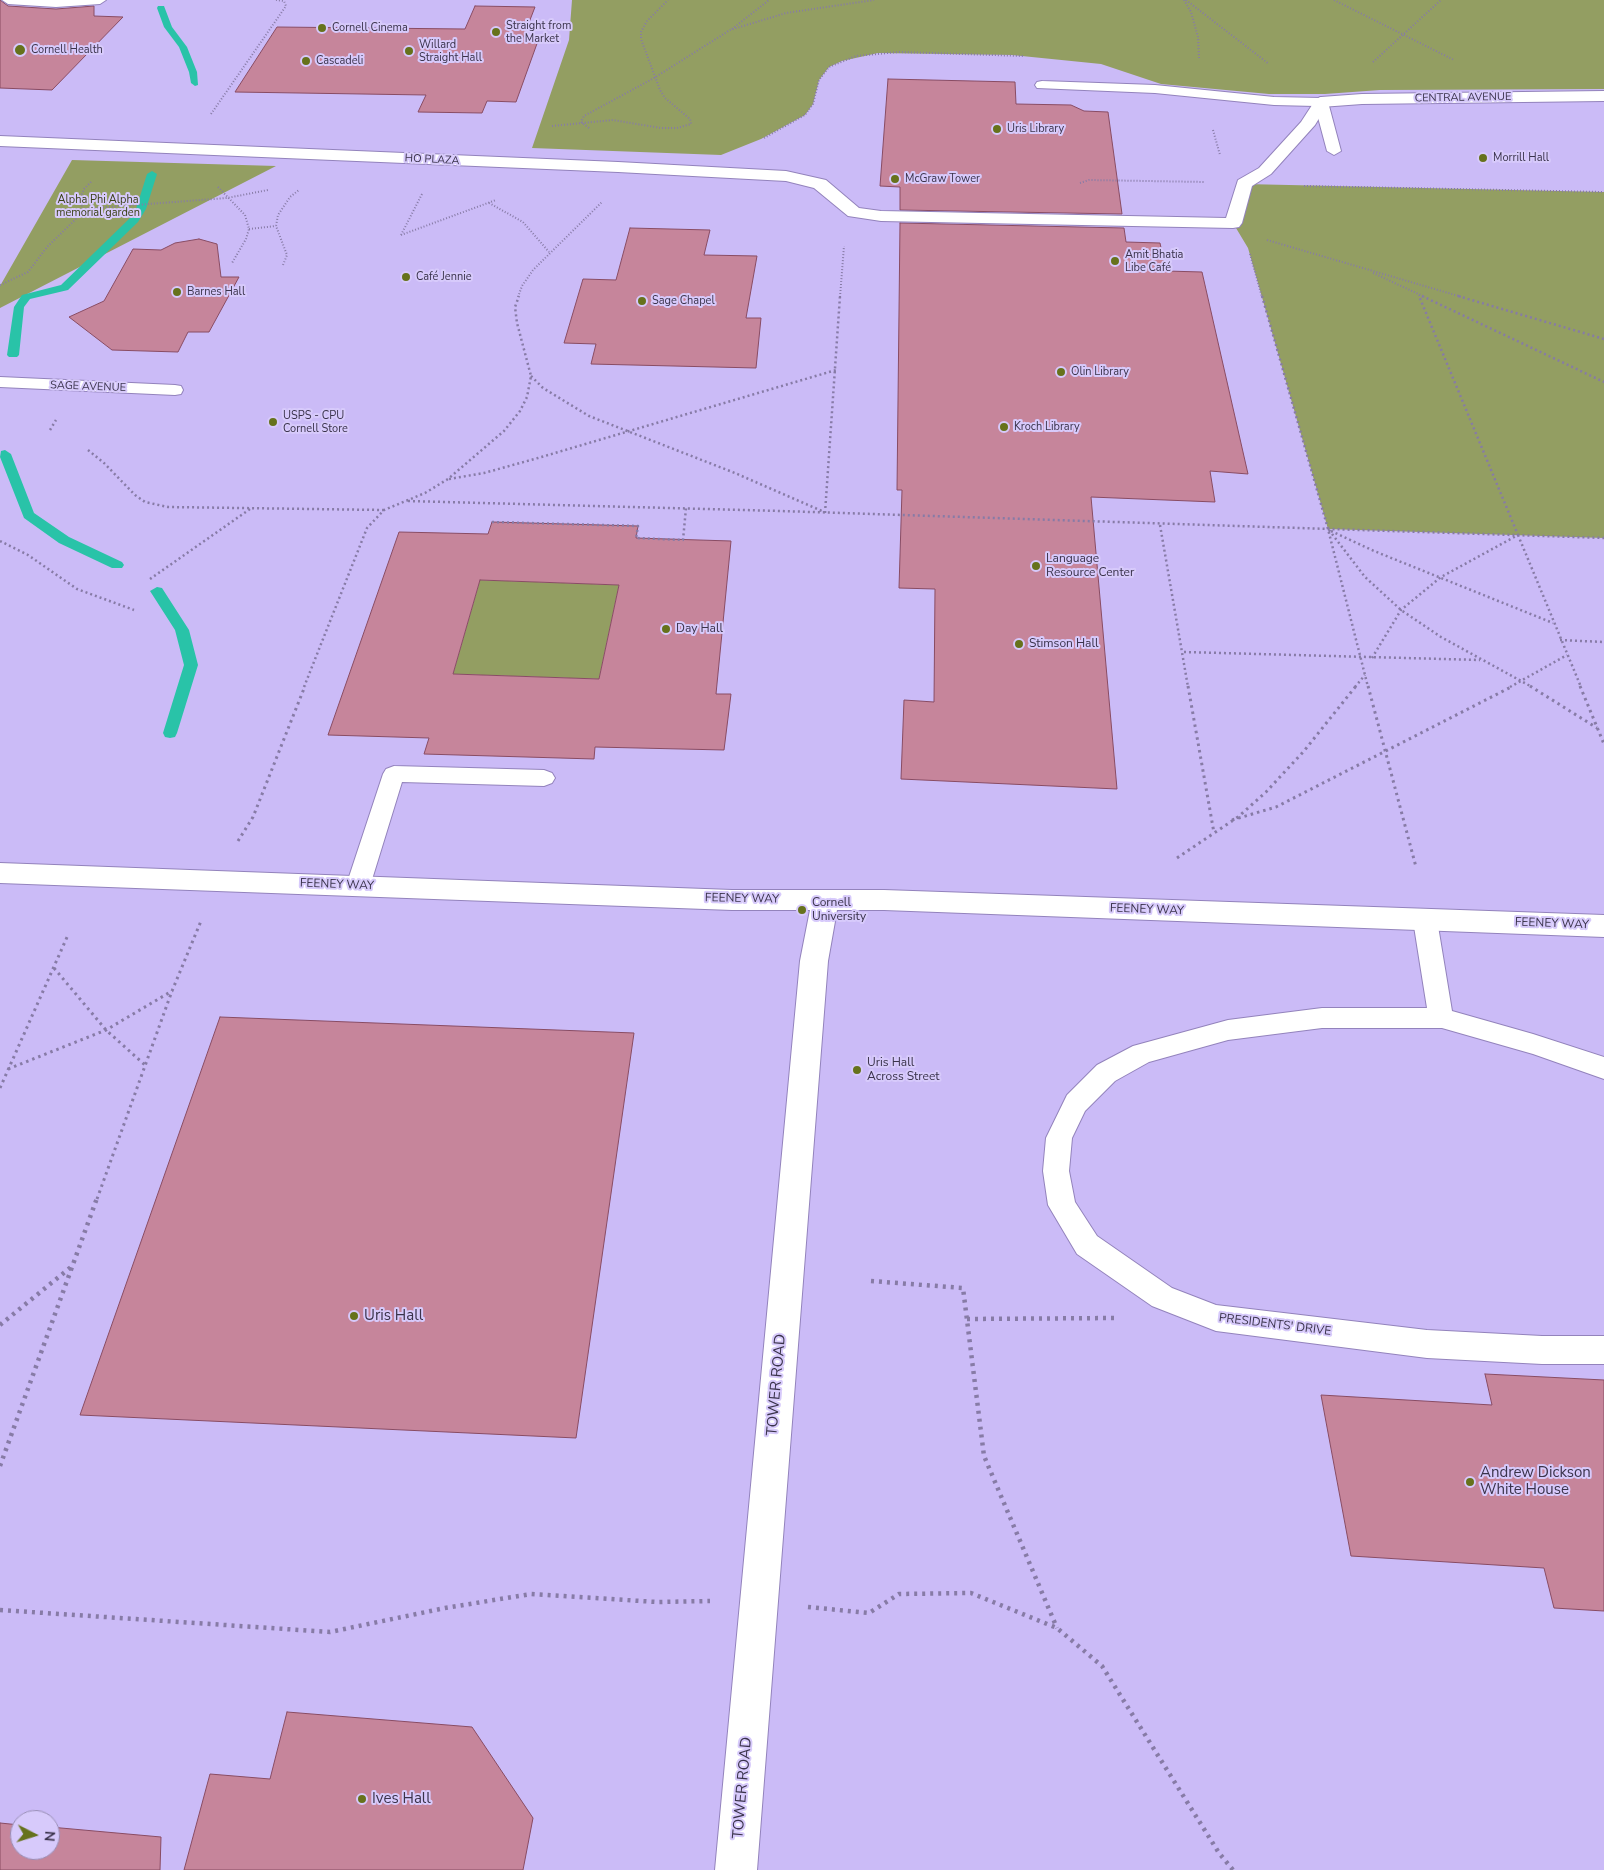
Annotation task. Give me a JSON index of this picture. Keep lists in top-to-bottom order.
{
  "streets": {
    "street": [
      "CENTRAL AVENUE",
      "HO PLAZA",
      "FEENEY WAY",
      "TOWER ROAD"
    ],
    "lane": ["SAGE AVENUE", "PRESIDENTS' DRIVE"]
  },
  "crossings": [
    ["FEENEY WAY", "TOWER ROAD"]
  ],
  "parks": ["Alpha Phi Alpha memorial garden"],
  "places": [
    "Cornell Cinema",
    "Straight from the Market",
    "Cornell Health",
    "Willard Straight Hall",
    "Cascadeli",
    "Uris Library",
    "Morrill Hall",
    "McGraw Tower",
    "Amit Bhatia Libe Café",
    "Café Jennie",
    "Barnes Hall",
    "Sage Chapel",
    "Olin Library",
    "USPS - CPU Cornell Store",
    "Kroch Library",
    "Language Resource Center",
    "Day Hall",
    "Stimson Hall",
    "Cornell University",
    "Uris Hall Across Street",
    "Uris Hall",
    "Andrew Dickson White House",
    "Ives Hall"
  ],
  "north": "right"
}
